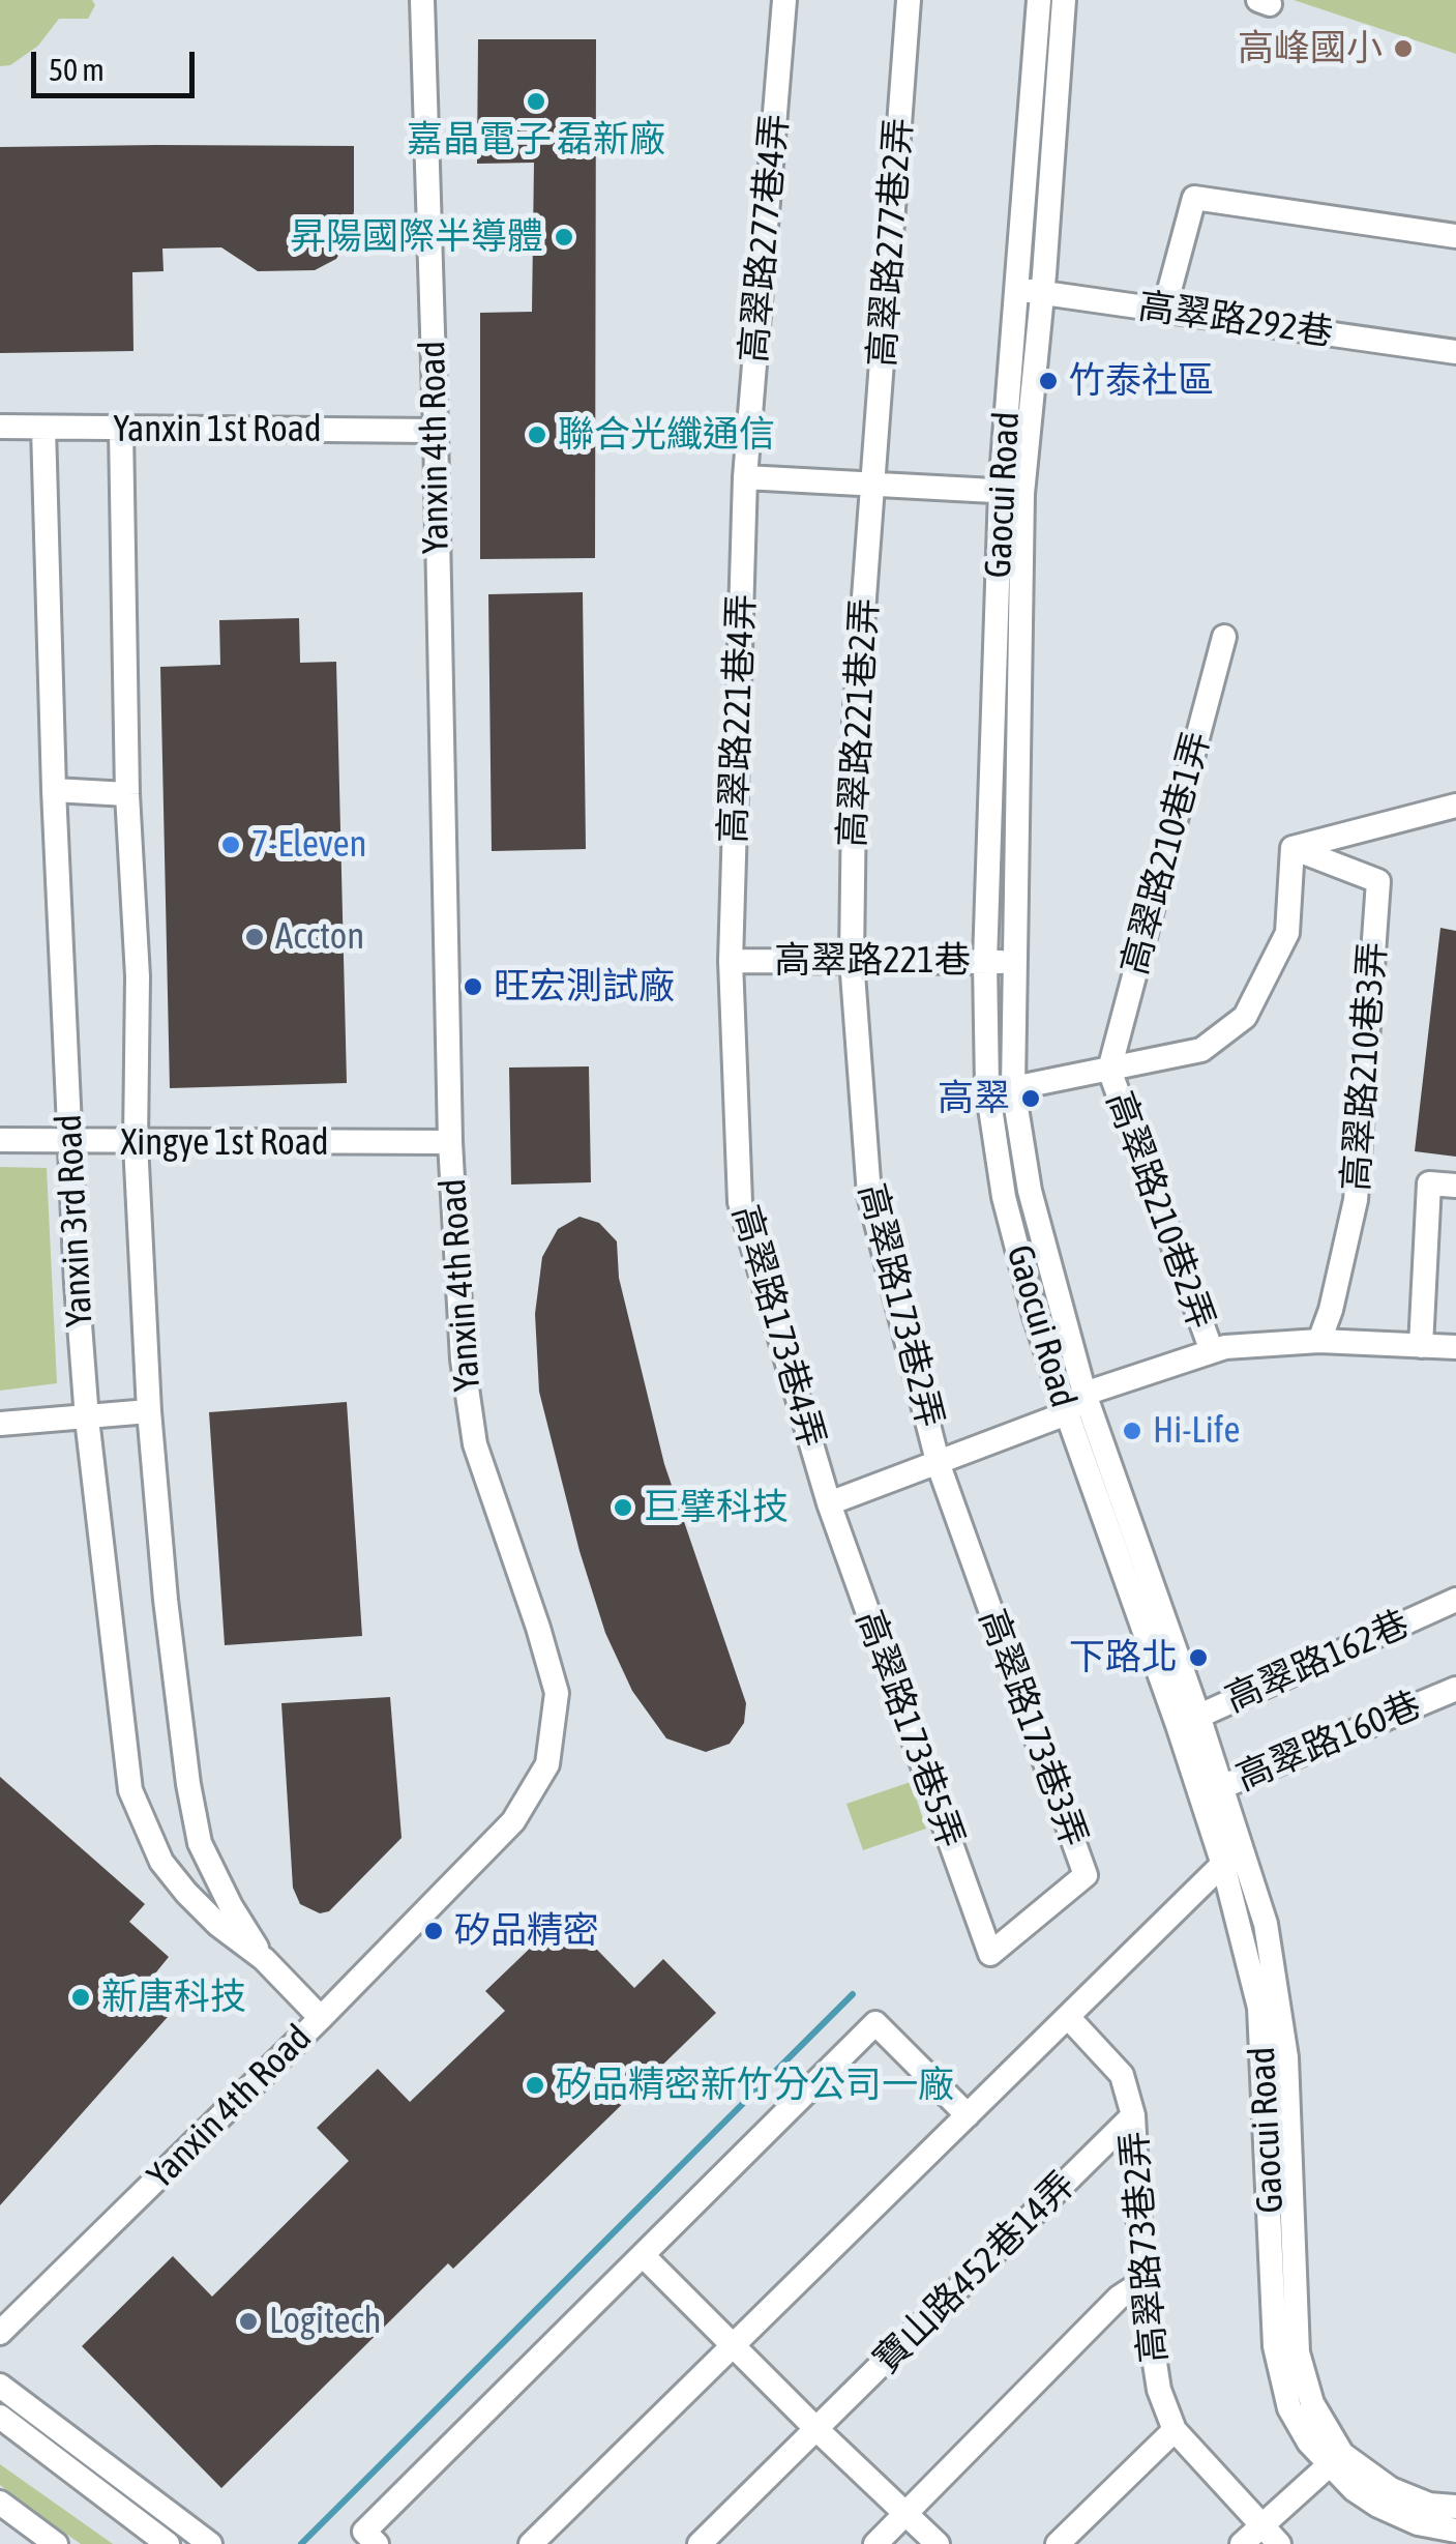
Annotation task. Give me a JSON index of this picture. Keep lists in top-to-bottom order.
{
  "streets": {
    "street": [
      "高翠路277巷4弄",
      "高翠路277巷2弄",
      "高翠路292巷",
      "Yanxin 1st Road",
      "Yanxin 4th Road",
      "Gaocui Road",
      "高翠路221巷4弄",
      "高翠路221巷2弄",
      "高翠路210巷1弄",
      "高翠路221巷",
      "高翠路210巷3弄",
      "Xingye 1st Road",
      "高翠路210巷2弄",
      "Yanxin 3rd Road",
      "高翠路173巷2弄",
      "高翠路173巷4弄",
      "高翠路162巷",
      "高翠路173巷3弄",
      "高翠路173巷5弄",
      "高翠路160巷",
      "高翠路73巷2弄",
      "寶山路452巷14弄"
    ]
  },
  "crossings": [
    ["高翠路277巷4弄", "高翠路221巷4弄"],
    ["高翠路277巷2弄", "高翠路221巷2弄"],
    ["高翠路292巷", "Gaocui Road"],
    ["Yanxin 1st Road", "Yanxin 4th Road"],
    ["Yanxin 1st Road", "Yanxin 3rd Road"],
    ["Yanxin 4th Road", "Xingye 1st Road"],
    ["Yanxin 4th Road", "Yanxin 3rd Road"],
    ["Gaocui Road", "高翠路221巷"],
    ["Gaocui Road", "高翠路162巷"],
    ["Gaocui Road", "高翠路160巷"],
    ["高翠路221巷4弄", "高翠路221巷"],
    ["高翠路221巷4弄", "高翠路173巷4弄"],
    ["高翠路221巷2弄", "高翠路221巷"],
    ["高翠路221巷2弄", "高翠路173巷2弄"],
    ["高翠路210巷1弄", "高翠路210巷2弄"],
    ["高翠路221巷", "高翠路173巷2弄"],
    ["高翠路221巷", "高翠路173巷4弄"],
    ["Xingye 1st Road", "Yanxin 3rd Road"],
    ["高翠路173巷2弄", "高翠路173巷3弄"],
    ["高翠路173巷4弄", "高翠路173巷5弄"],
    ["高翠路173巷3弄", "高翠路173巷5弄"],
    ["高翠路73巷2弄", "寶山路452巷14弄"]
  ],
  "places": [
    "高峰國小",
    "嘉晶電子 磊新廠",
    "昇陽國際半導體",
    "竹泰社區",
    "聯合光纖通信",
    "7-Eleven",
    "Accton",
    "旺宏測試廠",
    "高翠",
    "Hi-Life",
    "巨擘科技",
    "下路北",
    "矽品精密",
    "新唐科技",
    "矽品精密新竹分公司一廠",
    "Logitech"
  ],
  "scale_bar": "50 m"
}
